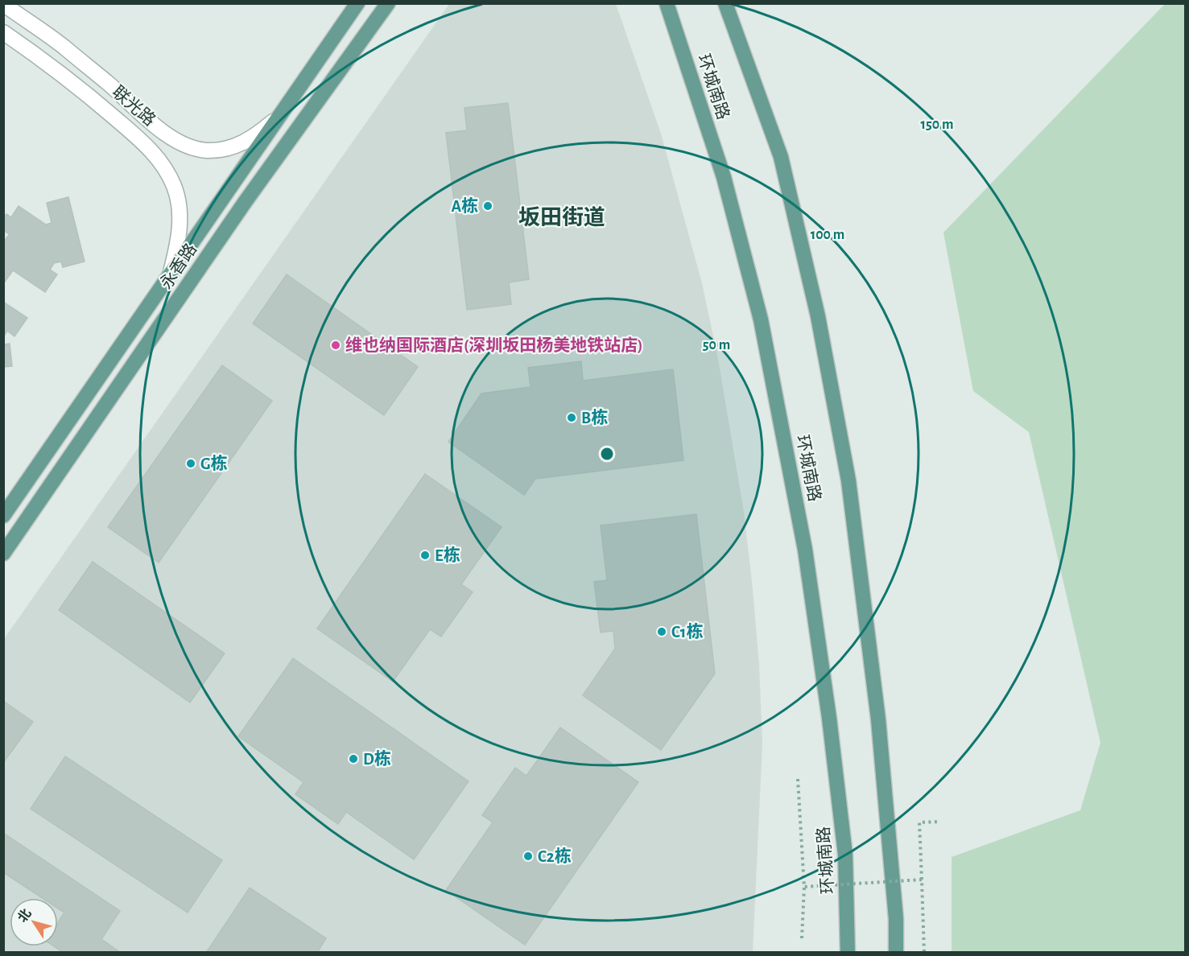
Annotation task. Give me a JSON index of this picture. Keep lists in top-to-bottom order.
{
  "streets": {
    "main road": ["环城南路", "永香路"],
    "street": ["联光路"]
  },
  "crossings": [
    ["联光路", "永香路"]
  ],
  "districts": ["坂田街道"],
  "places": [
    "A栋",
    "维也纳国际酒店(深圳坂田杨美地铁站店)",
    "B栋",
    "G栋",
    "E栋",
    "C1栋",
    "D栋",
    "C2栋"
  ],
  "north": "top left",
  "rings": ["150 m", "100 m", "50 m"]
}
